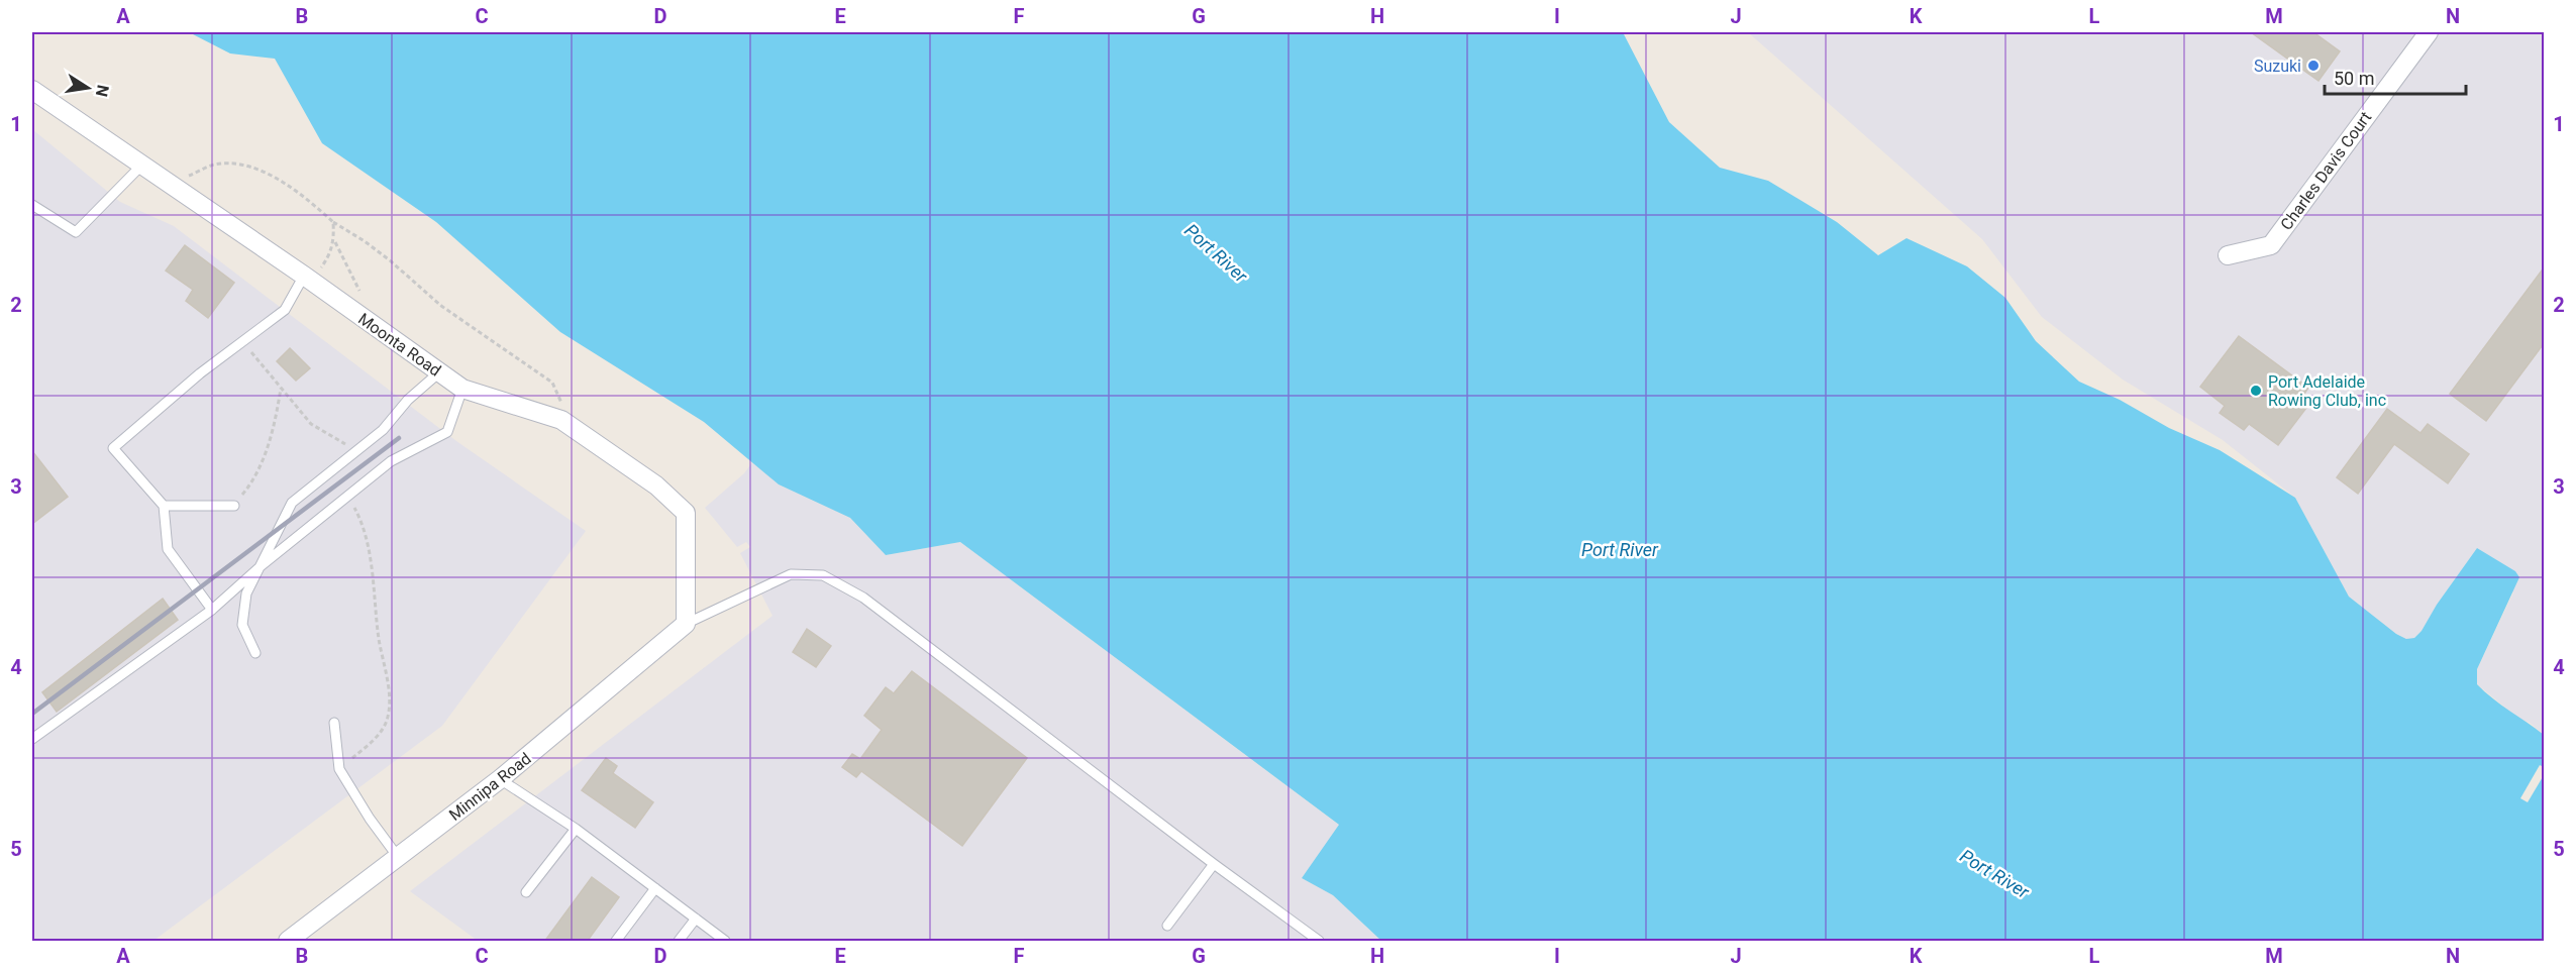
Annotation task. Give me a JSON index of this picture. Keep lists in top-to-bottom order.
{
  "streets": {
    "street": ["Charles Davis Court", "Moonta Road", "Minnipa Road"]
  },
  "crossings": [
    ["Moonta Road", "Minnipa Road"]
  ],
  "water": ["Port River"],
  "places": ["Suzuki", "Port Adelaide Rowing Club, inc"],
  "scale_bar": "50 m",
  "north": "right",
  "grid": {
    "columns": [
      "A",
      "B",
      "C",
      "D",
      "E",
      "F",
      "G",
      "H",
      "I",
      "J",
      "K",
      "L",
      "M",
      "N"
    ],
    "rows": [
      "1",
      "2",
      "3",
      "4",
      "5"
    ]
  }
}
